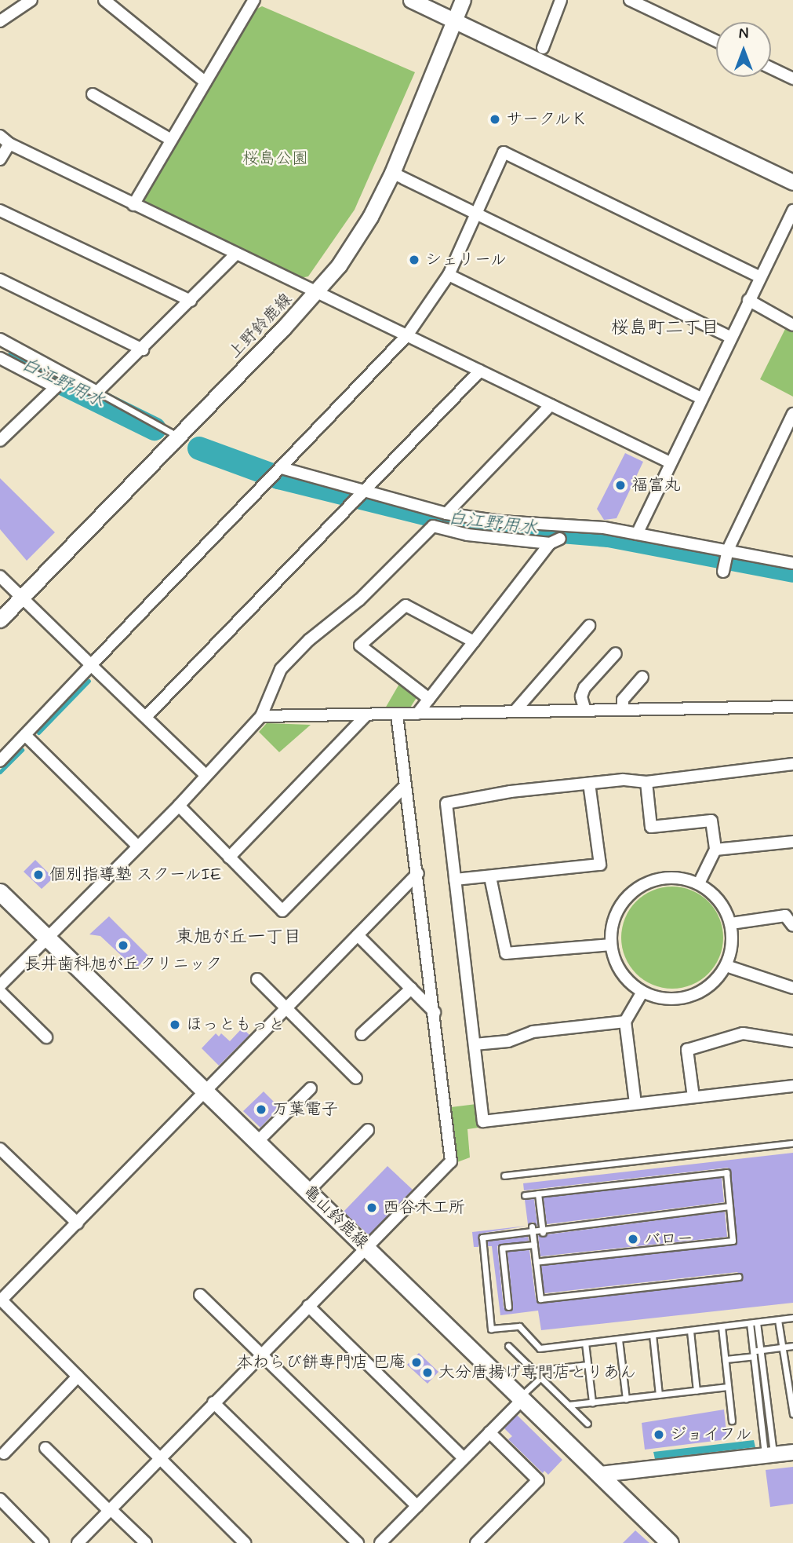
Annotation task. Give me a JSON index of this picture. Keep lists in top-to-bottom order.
{
  "streets": {
    "main road": ["上野鈴鹿線", "亀山鈴鹿線"]
  },
  "districts": ["桜島町二丁目", "東旭が丘一丁目"],
  "water": ["白江野用水"],
  "parks": ["桜島公園"],
  "places": [
    "サークルＫ",
    "シェリール",
    "福富丸",
    "個別指導塾 スクールIE",
    "長井歯科旭が丘クリニック",
    "ほっともっと",
    "万葉電子",
    "西谷木工所",
    "バロー",
    "本わらび餅専門店 巴庵",
    "大分唐揚げ専門店とりあん",
    "ジョイフル"
  ],
  "north": "top"
}
